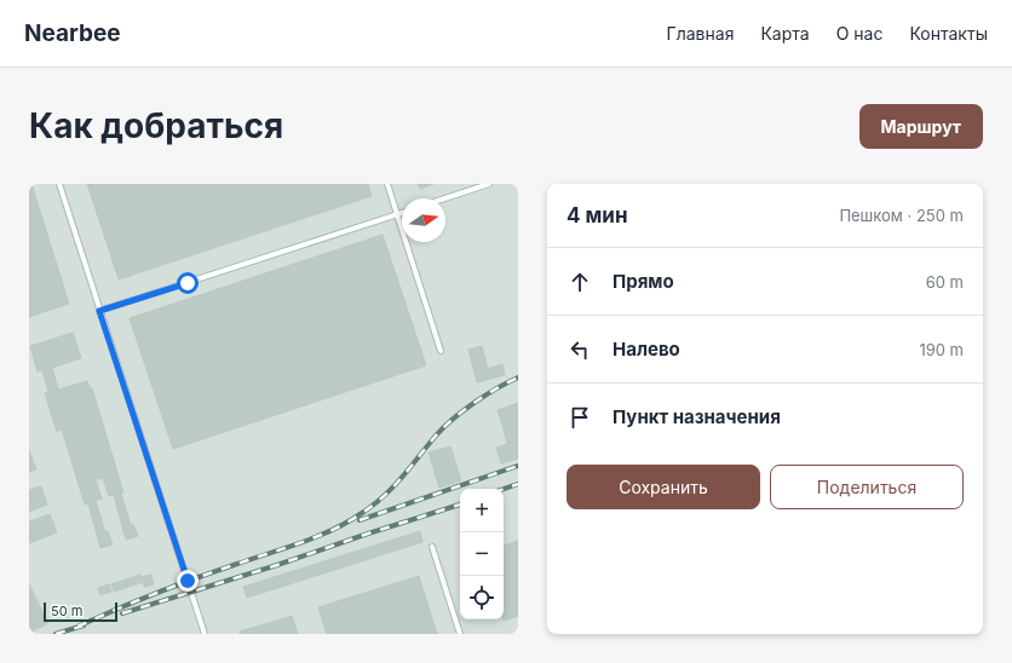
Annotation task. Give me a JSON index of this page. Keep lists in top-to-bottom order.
{
  "scale_bar": "50 m",
  "north": "right",
  "page": {
    "header": "Nearbee",
    "nav": [
      "Главная",
      "Карта",
      "О нас",
      "Контакты"
    ],
    "buttons": [
      "Маршрут",
      ["Сохранить", "Поделиться"]
    ],
    "title": "Как добраться",
    "heading": ["4 мин", "Пешком · 250 m"],
    "list": [
      ["Прямо", "60 m"],
      ["Налево", "190 m"],
      "Пункт назначения"
    ],
    "map_buttons": ["+", "−"],
    "scale": "50 m"
  }
}
